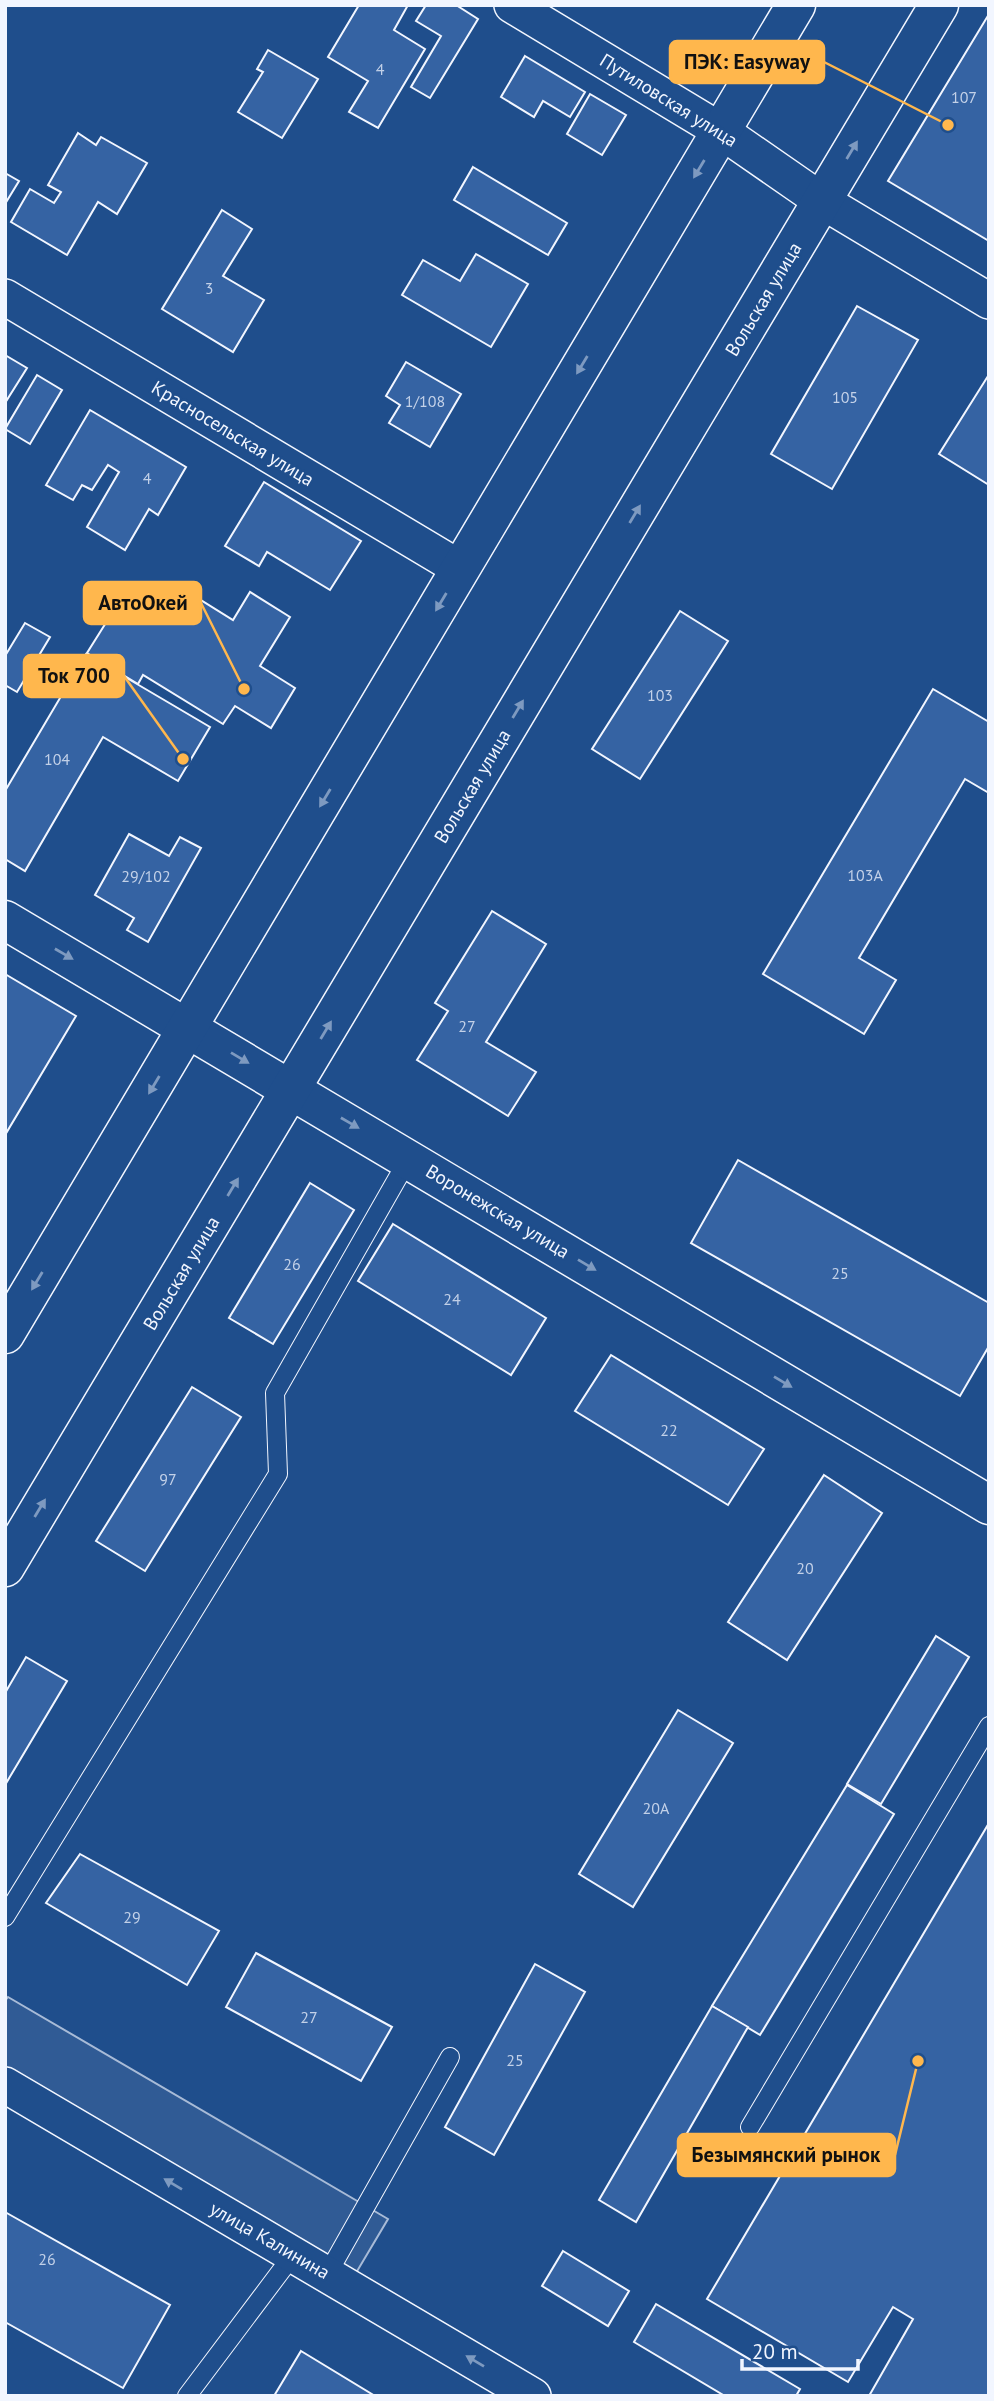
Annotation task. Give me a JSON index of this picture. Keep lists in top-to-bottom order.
{
  "streets": {
    "main road": ["Вольская улица", "Воронежская улица"],
    "street": ["Путиловская улица", "Красносельская улица", "улица Калинина"]
  },
  "crossings": [
    ["Путиловская улица", "Вольская улица"],
    ["Вольская улица", "Воронежская улица"]
  ],
  "one_way": ["Воронежская улица", "улица Калинина"],
  "places": [
    "ПЭК: Easyway",
    "АвтоОкей",
    "Ток 700",
    "Безымянский рынок"
  ],
  "house_numbers": [
    "4",
    "107",
    "3",
    "105",
    "1/108",
    "4",
    "103",
    "104",
    "103А",
    "29/102",
    "27",
    "26",
    "25",
    "24",
    "22",
    "97",
    "20",
    "20А",
    "29",
    "27",
    "25",
    "26"
  ],
  "scale_bar": "20 m"
}
